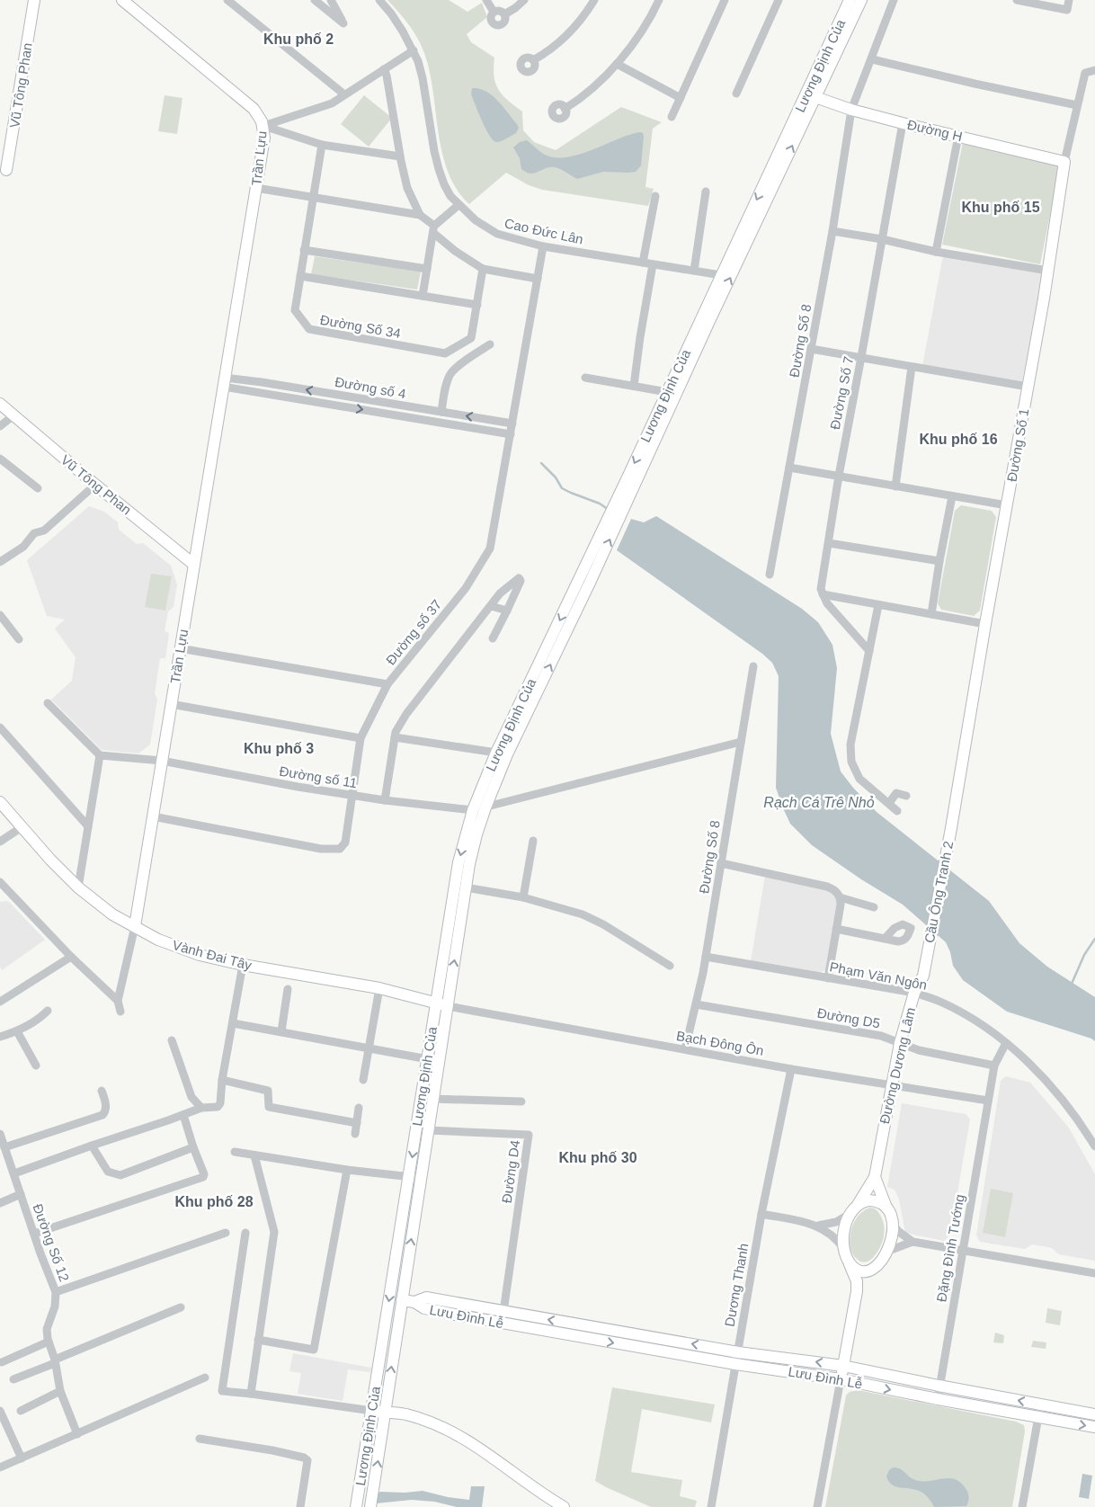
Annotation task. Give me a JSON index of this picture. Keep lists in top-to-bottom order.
{
  "streets": {
    "street": [
      "Lương Định Của",
      "Vũ Tông Phan",
      "Đường H",
      "Trần Lựu",
      "Cao Đức Lân",
      "Đường Số 34",
      "Đường Số 8",
      "Đường số 4",
      "Đường Số 7",
      "Đường Số 1",
      "Đường số 37",
      "Đường số 11",
      "Cầu Ông Tranh 2",
      "Vành Đai Tây",
      "Phạm Văn Ngôn",
      "Đường D5",
      "Bạch Đông Ôn",
      "Đường Dương Lâm",
      "Đường D4",
      "Đường Số 12",
      "Đặng Đình Tướng",
      "Dương Thanh",
      "Lưu Đình Lễ"
    ]
  },
  "crossings": [
    ["Lương Định Của", "Đường H"],
    ["Lương Định Của", "Cao Đức Lân"],
    ["Lương Định Của", "Đường số 11"],
    ["Lương Định Của", "Vành Đai Tây"],
    ["Lương Định Của", "Bạch Đông Ôn"],
    ["Lương Định Của", "Đường D4"],
    ["Vũ Tông Phan", "Trần Lựu"],
    ["Đường H", "Đường Số 8"],
    ["Đường H", "Đường Số 7"],
    ["Đường H", "Đường Số 1"],
    ["Trần Lựu", "Đường số 4"],
    ["Trần Lựu", "Đường số 37"],
    ["Trần Lựu", "Đường số 11"],
    ["Trần Lựu", "Vành Đai Tây"],
    ["Cao Đức Lân", "Đường số 37"],
    ["Đường Số 8", "Phạm Văn Ngôn"],
    ["Đường Số 8", "Đường D5"],
    ["Đường Số 8", "Bạch Đông Ôn"],
    ["Đường số 4", "Đường số 37"],
    ["Đường Số 1", "Cầu Ông Tranh 2"],
    ["Đường số 37", "Đường số 11"],
    ["Cầu Ông Tranh 2", "Đường Dương Lâm"],
    ["Vành Đai Tây", "Bạch Đông Ôn"],
    ["Phạm Văn Ngôn", "Đường Dương Lâm"],
    ["Phạm Văn Ngôn", "Đặng Đình Tướng"],
    ["Đường D5", "Đường Dương Lâm"],
    ["Đường D5", "Đặng Đình Tướng"],
    ["Bạch Đông Ôn", "Đường Dương Lâm"],
    ["Bạch Đông Ôn", "Đặng Đình Tướng"],
    ["Bạch Đông Ôn", "Dương Thanh"],
    ["Đường D4", "Lưu Đình Lễ"],
    ["Đặng Đình Tướng", "Lưu Đình Lễ"],
    ["Dương Thanh", "Lưu Đình Lễ"]
  ],
  "districts": [
    "Khu phố 2",
    "Khu phố 15",
    "Khu phố 16",
    "Khu phố 3",
    "Khu phố 30",
    "Khu phố 28"
  ],
  "water": ["Rạch Cá Trê Nhỏ"]
}
